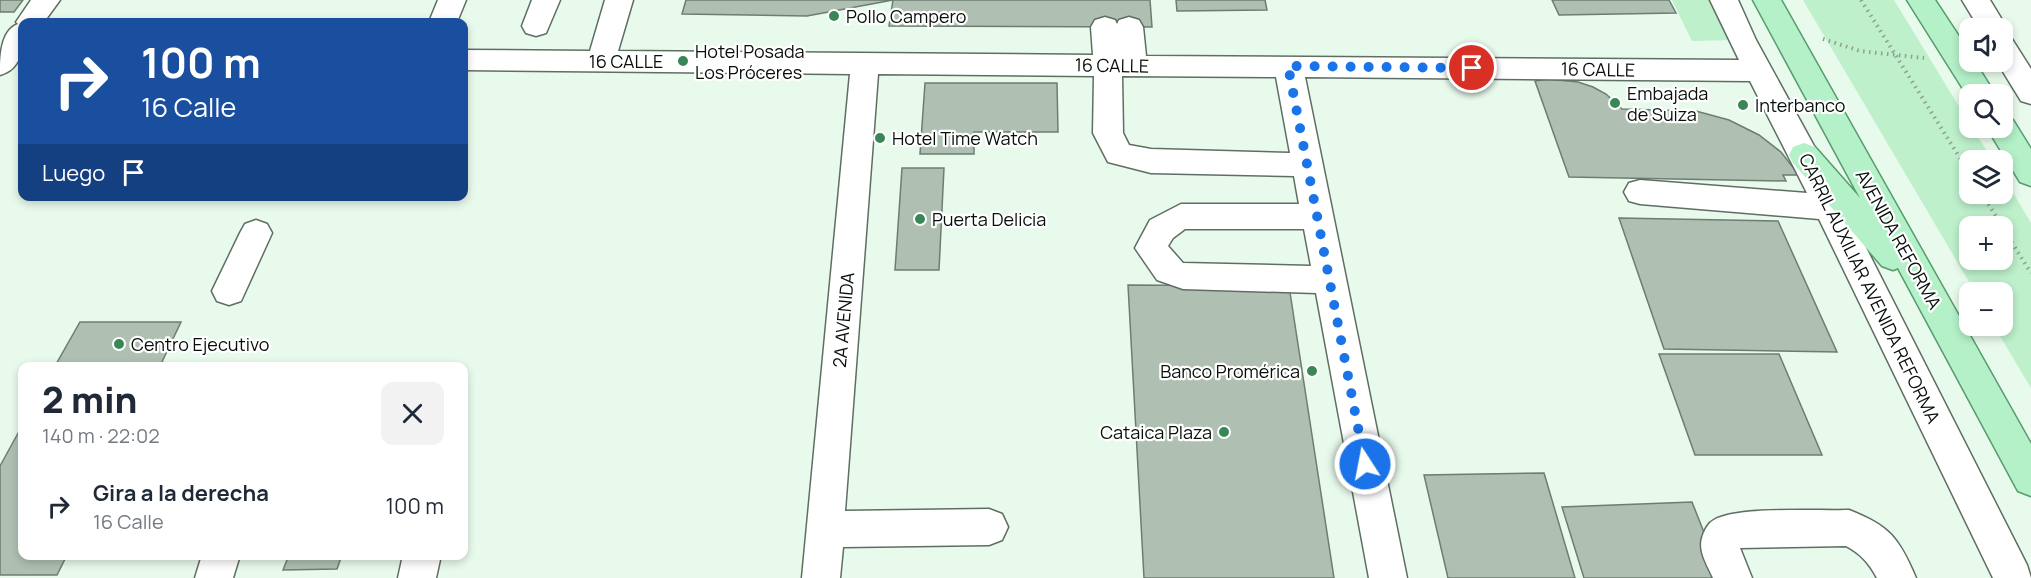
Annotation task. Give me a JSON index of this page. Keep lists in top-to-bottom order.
{
  "streets": {
    "main road": ["AVENIDA REFORMA"],
    "street": ["16 CALLE", "CARRIL AUXILIAR AVENIDA REFORMA", "2A AVENIDA"]
  },
  "crossings": [
    ["16 CALLE", "CARRIL AUXILIAR AVENIDA REFORMA"],
    ["16 CALLE", "2A AVENIDA"]
  ],
  "places": [
    "Pollo Campero",
    "Hotel Posada Los Próceres",
    "Embajada de Suiza",
    "Interbanco",
    "Hotel Time Watch",
    "Puerta Delicia",
    "Centro Ejecutivo",
    "Banco Promérica",
    "Cataica Plaza"
  ],
  "page": {
    "map_buttons": ["+", "−"],
    "turn": ["100 m", "16 Calle"],
    "then": "Luego",
    "heading": ["2 min", "140 m · 22:02"],
    "list": [
      {
        "name": "Gira a la derecha",
        "note": "16 Calle",
        "value": "100 m"
      }
    ]
  }
}
